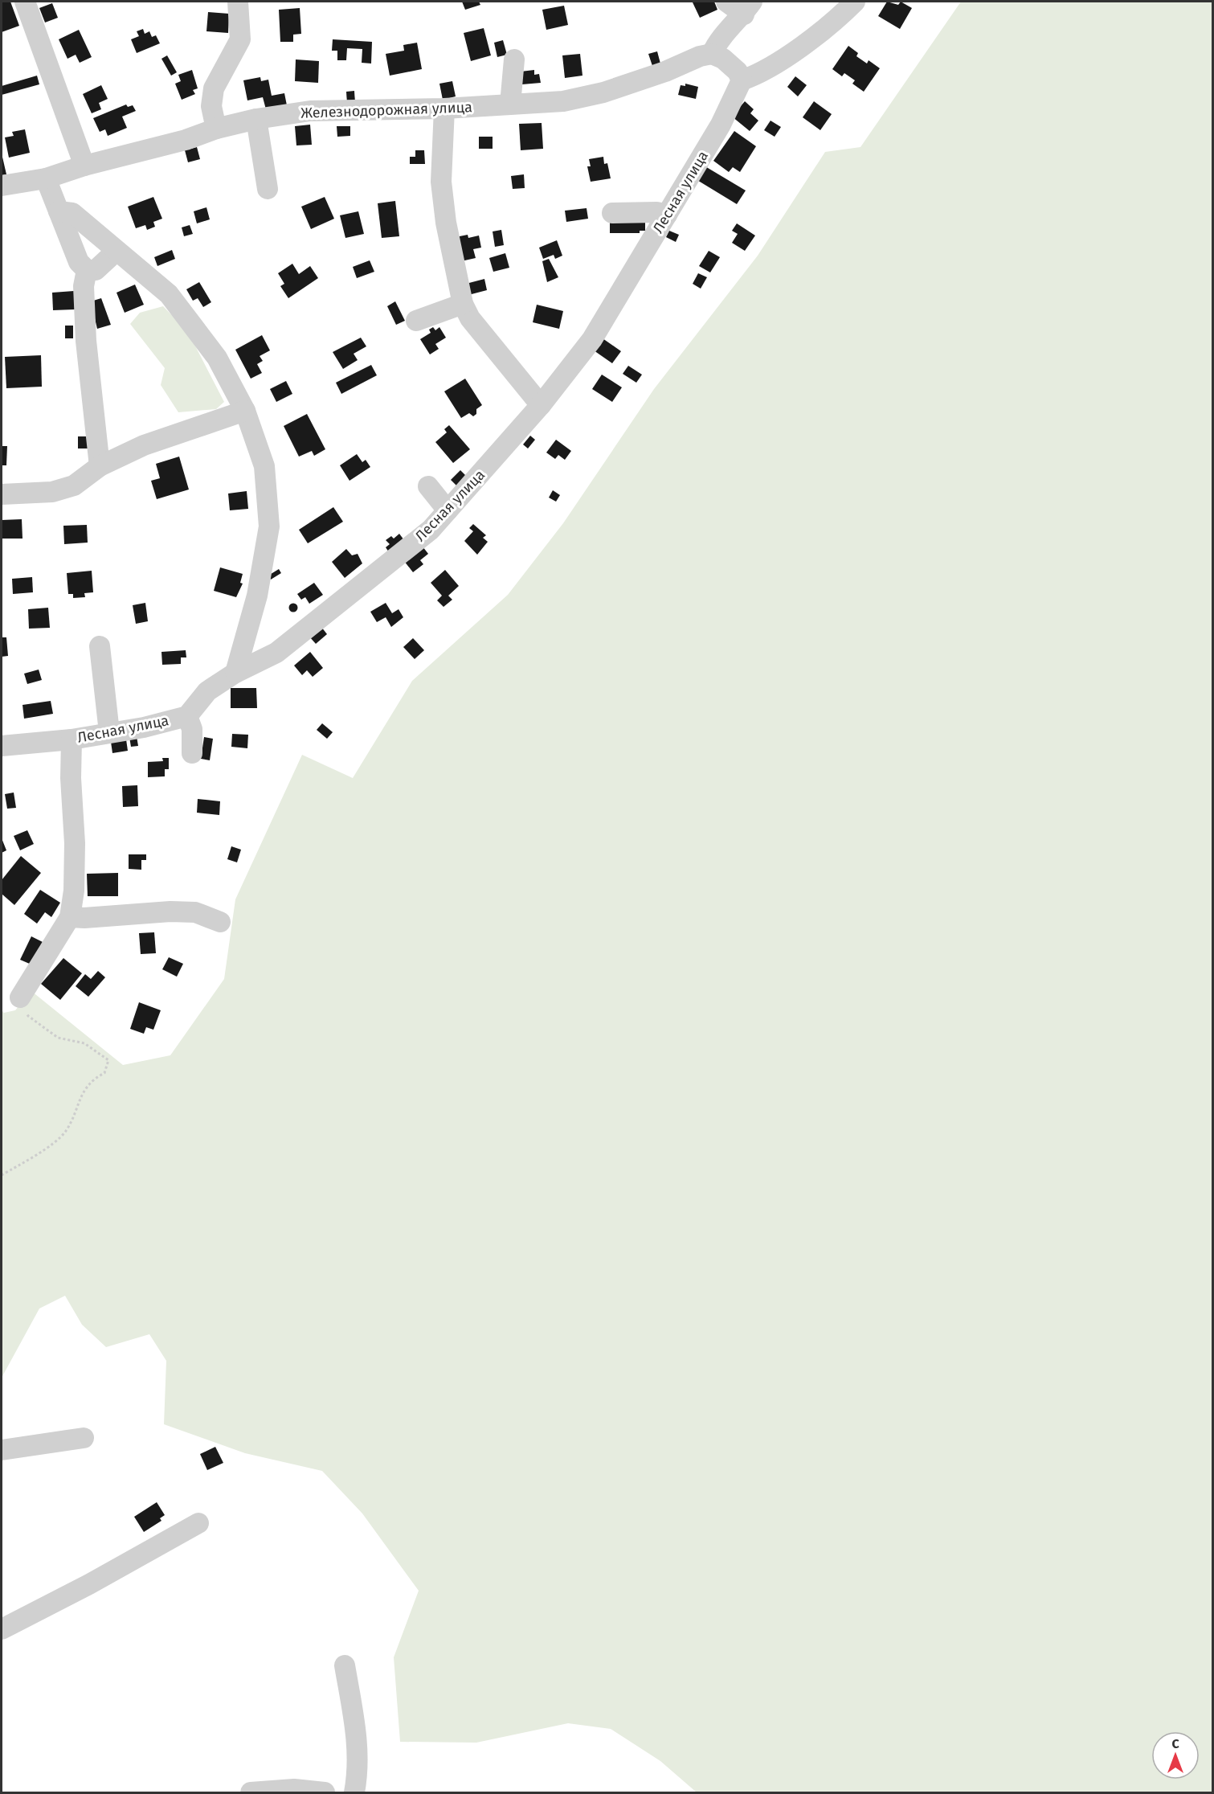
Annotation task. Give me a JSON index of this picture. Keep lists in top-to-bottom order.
{
  "streets": {
    "street": ["Железнодорожная улица", "Лесная улица"]
  },
  "north": "top"
}
